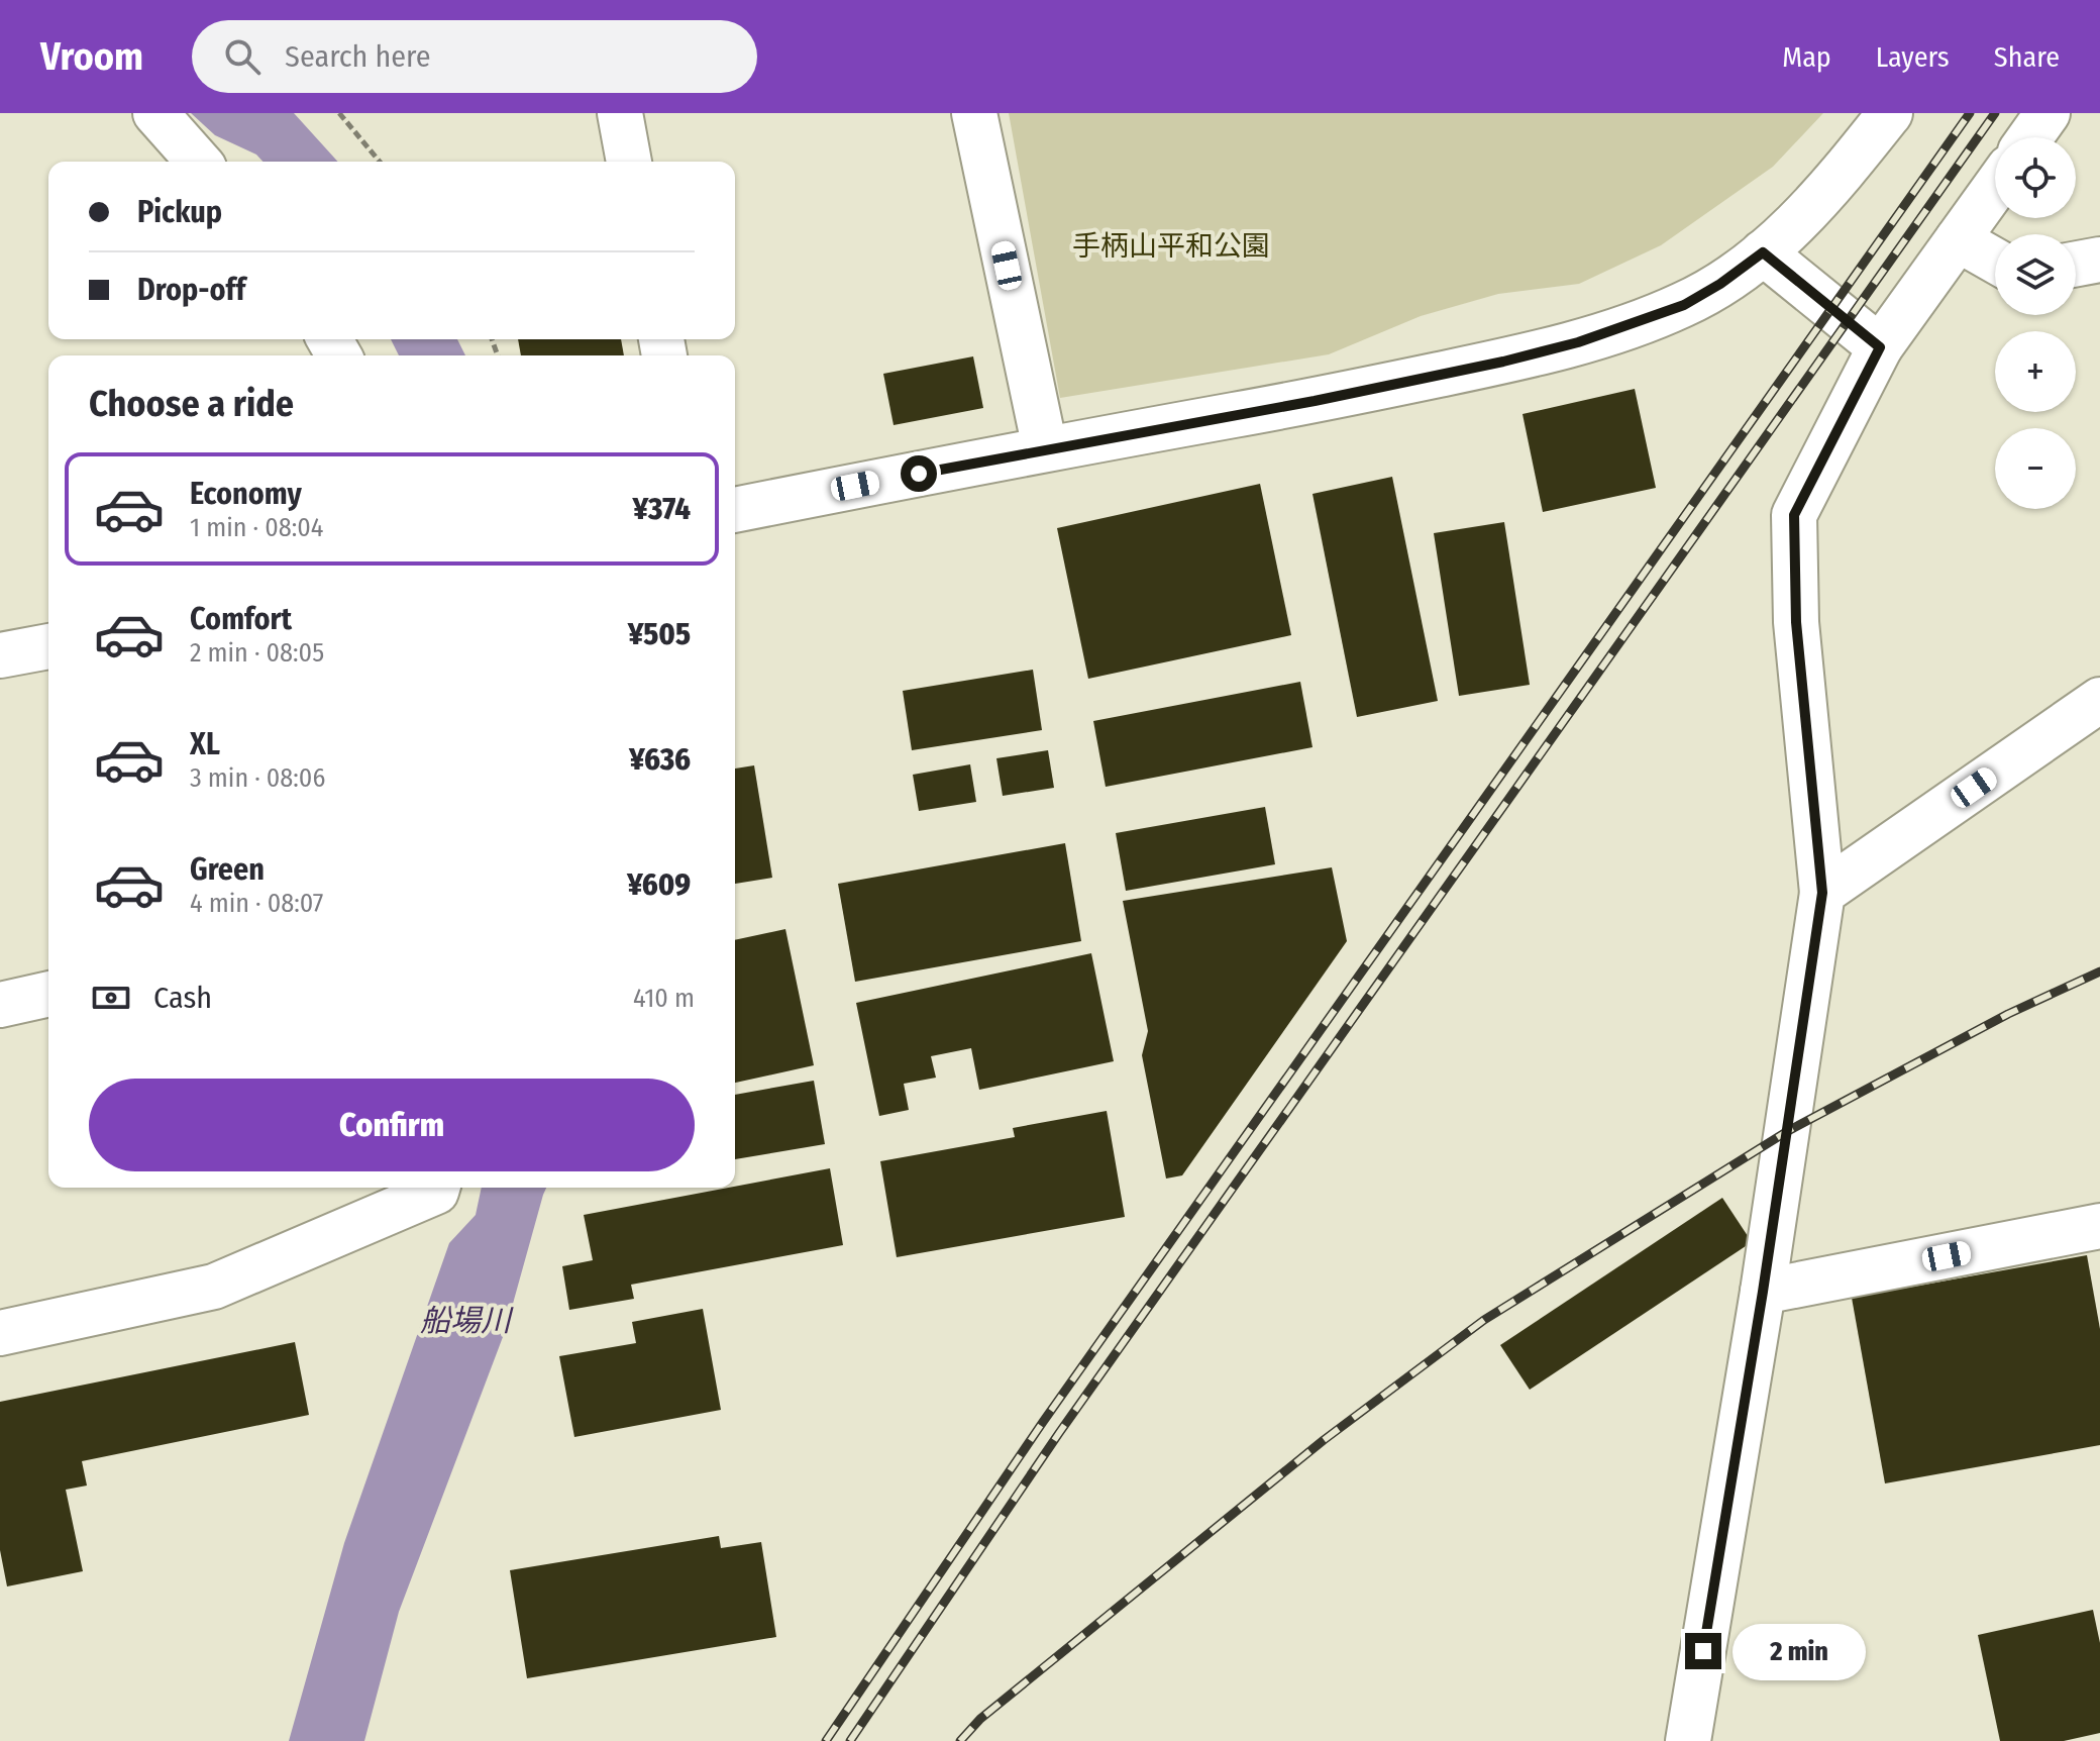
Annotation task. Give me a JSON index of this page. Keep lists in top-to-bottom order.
{
  "water": ["船場川"],
  "parks": ["手柄山平和公園"],
  "page": {
    "header": "Vroom",
    "search": "Search here",
    "nav": ["Map", "Layers", "Share"],
    "map_buttons": ["+", "−"],
    "banner": ["Pickup", "Drop-off"],
    "heading": "Choose a ride",
    "list": [
      {
        "name": "Economy",
        "note": "1 min · 08:04",
        "value": "¥374"
      },
      {
        "name": "Comfort",
        "note": "2 min · 08:05",
        "value": "¥505"
      },
      {
        "name": "XL",
        "note": "3 min · 08:06",
        "value": "¥636"
      },
      {
        "name": "Green",
        "note": "4 min · 08:07",
        "value": "¥609"
      }
    ],
    "pay": ["Cash", "410 m"],
    "buttons": "Confirm",
    "bubble": "2 min"
  }
}
